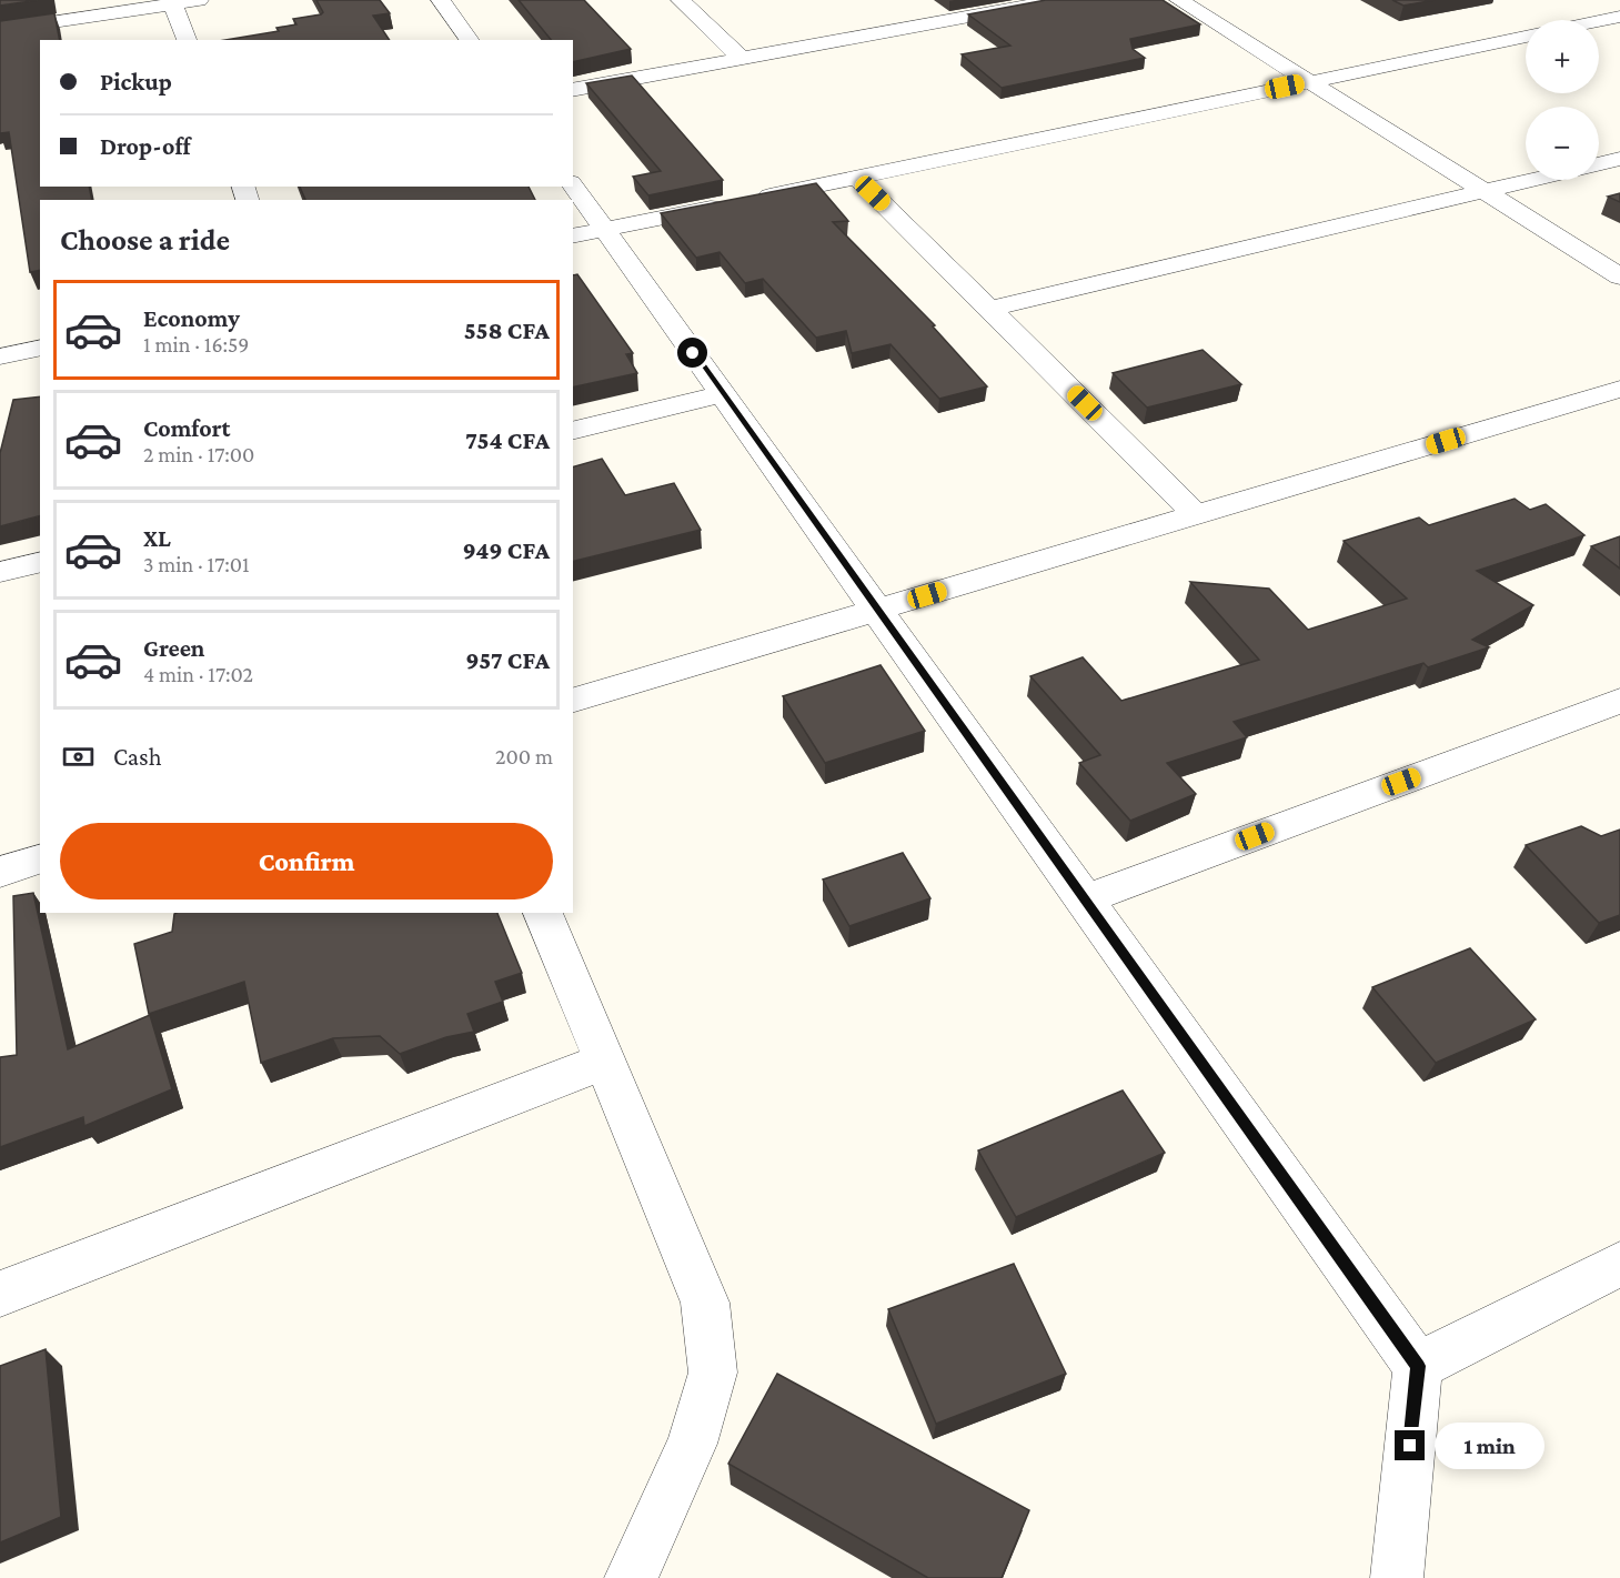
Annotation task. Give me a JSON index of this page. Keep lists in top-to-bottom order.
{
  "page": {
    "map_buttons": ["+", "−"],
    "banner": ["Pickup", "Drop-off"],
    "heading": "Choose a ride",
    "list": [
      {
        "name": "Economy",
        "note": "1 min · 16:59",
        "value": "558 CFA"
      },
      {
        "name": "Comfort",
        "note": "2 min · 17:00",
        "value": "754 CFA"
      },
      {
        "name": "XL",
        "note": "3 min · 17:01",
        "value": "949 CFA"
      },
      {
        "name": "Green",
        "note": "4 min · 17:02",
        "value": "957 CFA"
      }
    ],
    "pay": ["Cash", "200 m"],
    "buttons": "Confirm",
    "bubble": "1 min"
  }
}
